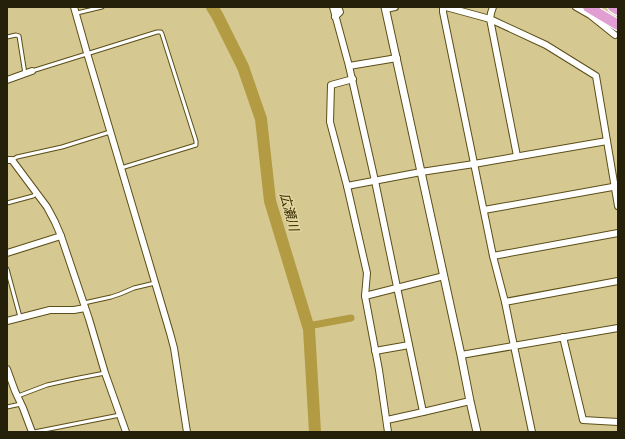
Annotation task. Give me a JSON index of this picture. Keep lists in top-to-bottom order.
{
  "water": ["広瀬川"]
}
